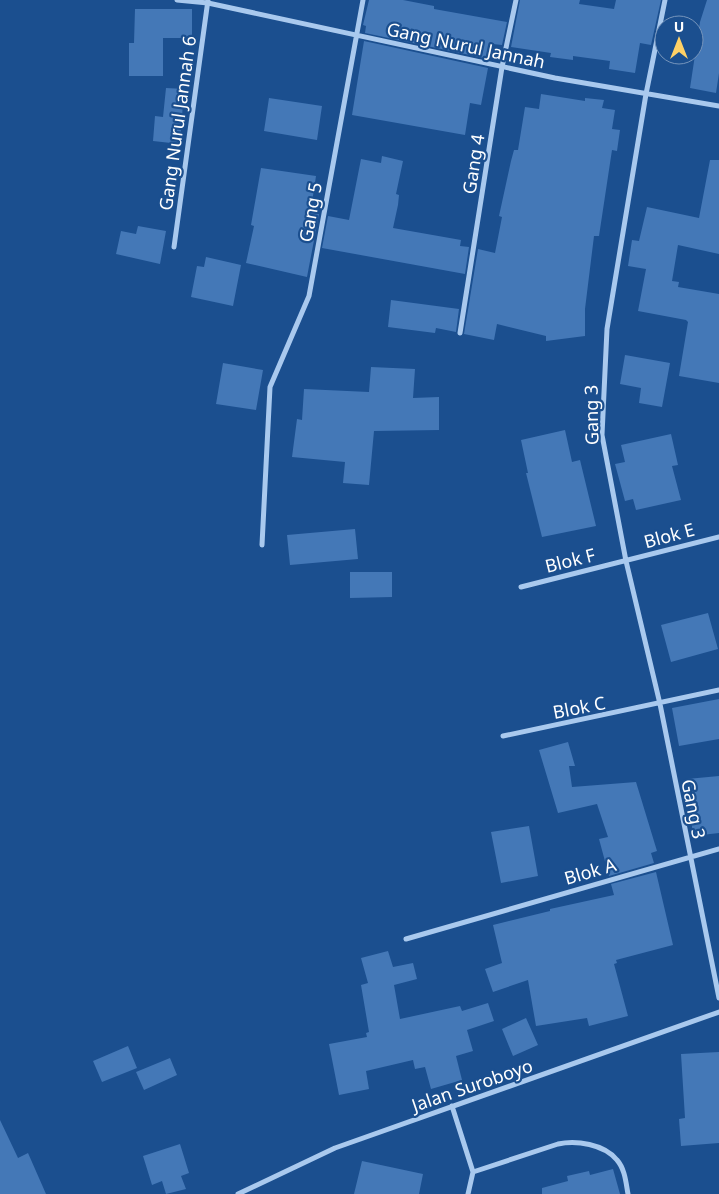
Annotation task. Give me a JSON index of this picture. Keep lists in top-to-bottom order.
{
  "streets": {
    "street": [
      "Gang Nurul Jannah",
      "Gang Nurul Jannah 6",
      "Gang 4",
      "Gang 5",
      "Gang 3",
      "Blok E",
      "Blok F",
      "Blok C",
      "Blok A",
      "Jalan Suroboyo"
    ]
  },
  "crossings": [
    ["Gang Nurul Jannah", "Gang Nurul Jannah 6"],
    ["Gang Nurul Jannah", "Gang 4"],
    ["Gang Nurul Jannah", "Gang 5"],
    ["Gang Nurul Jannah", "Gang 3"],
    ["Gang 3", "Blok E"],
    ["Gang 3", "Blok F"],
    ["Gang 3", "Blok C"],
    ["Gang 3", "Blok A"],
    ["Blok E", "Blok F"]
  ],
  "north": "top"
}
